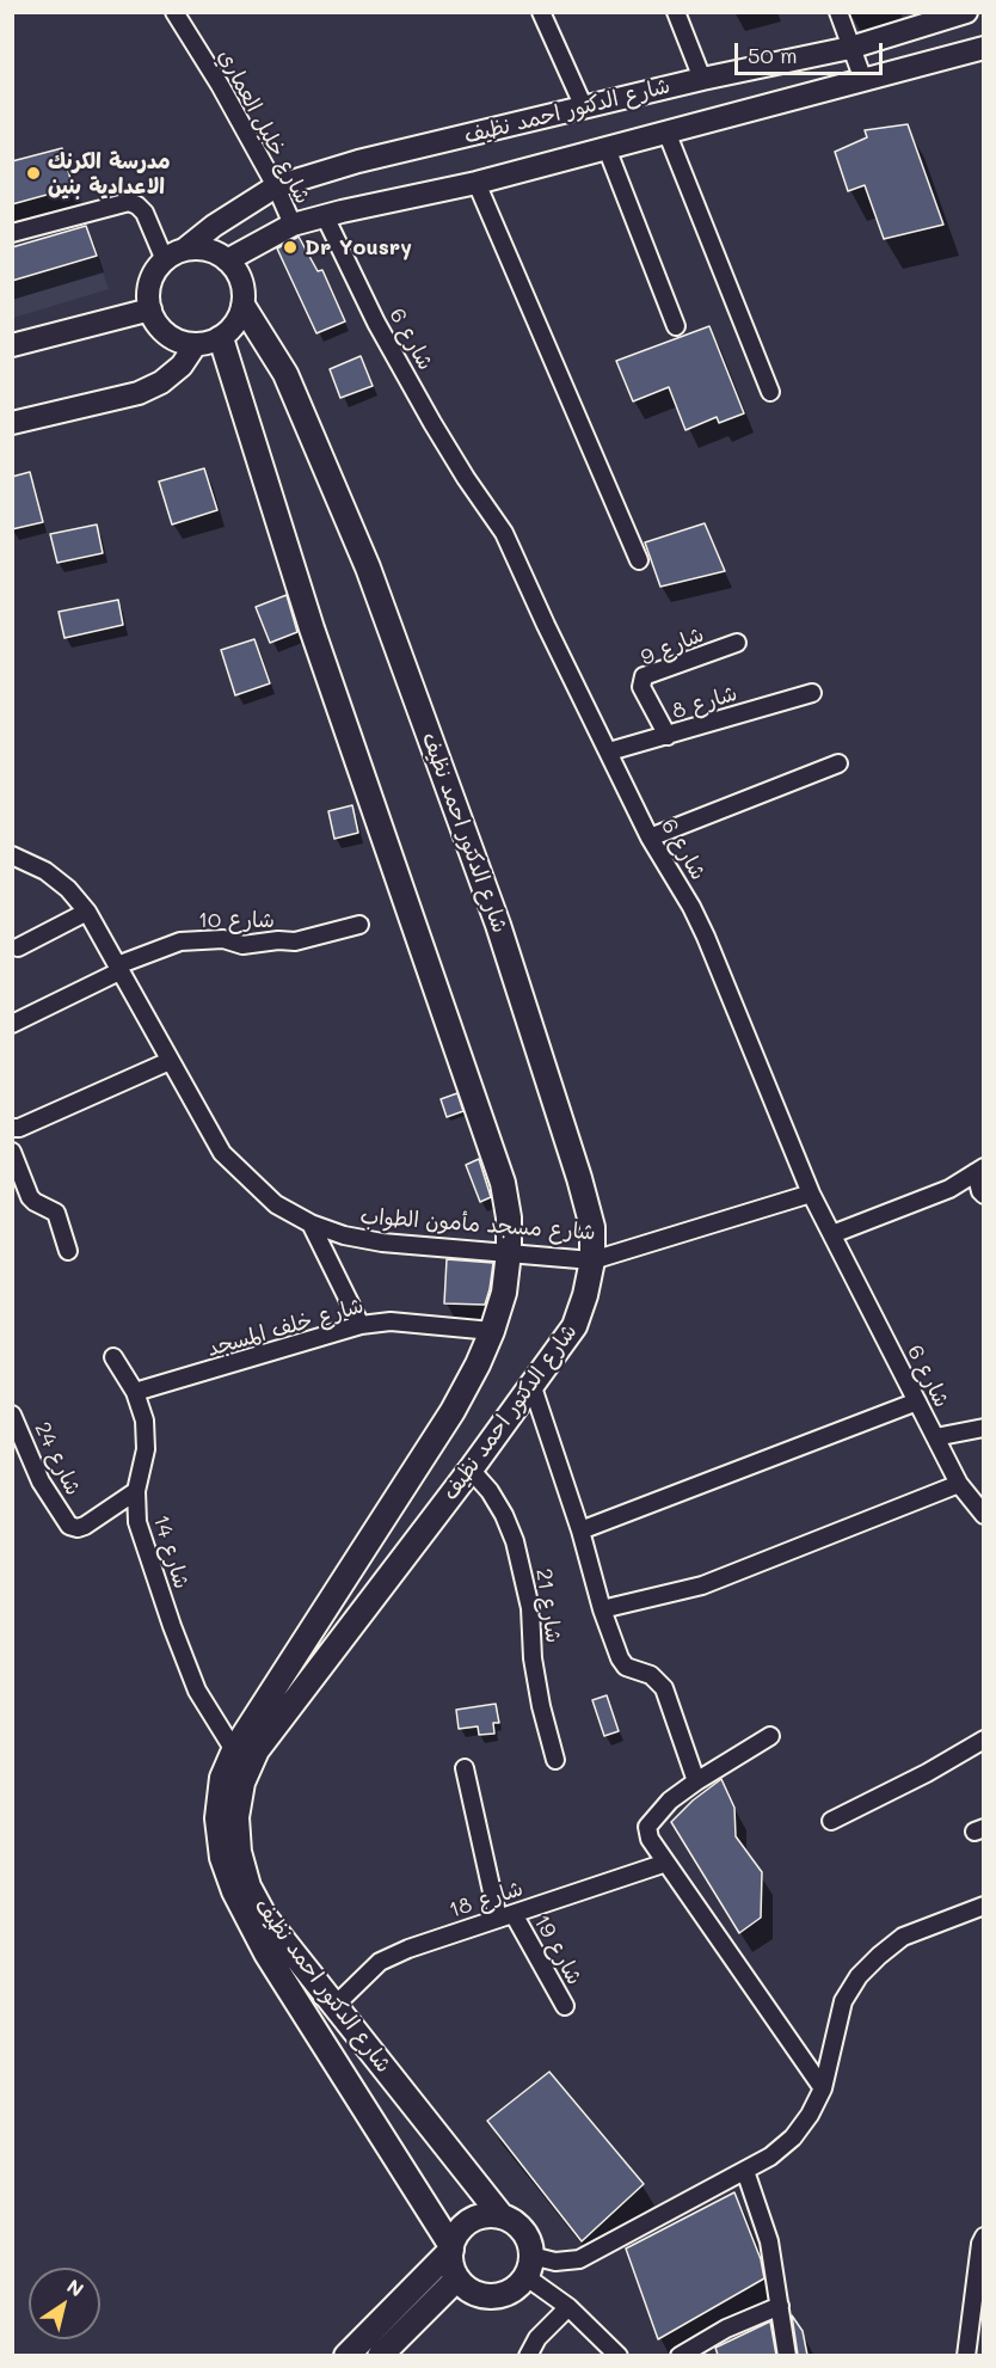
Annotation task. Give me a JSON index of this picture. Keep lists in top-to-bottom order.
{
  "streets": {
    "main road": ["شارع الدكتور احمد نظيف"],
    "street": [
      "شارع خليل العماري",
      "شارع 6",
      "شارع 9",
      "شارع 8",
      "شارع 10",
      "شارع مسجد مأمون الطواب",
      "شارع خلف المسجد",
      "شارع 24",
      "شارع 14",
      "شارع 21",
      "شارع 18",
      "شارع 19"
    ]
  },
  "crossings": [
    ["شارع الدكتور احمد نظيف", "شارع خليل العماري"],
    ["شارع الدكتور احمد نظيف", "شارع 6"],
    ["شارع الدكتور احمد نظيف", "شارع مسجد مأمون الطواب"],
    ["شارع الدكتور احمد نظيف", "شارع خلف المسجد"],
    ["شارع الدكتور احمد نظيف", "شارع 14"],
    ["شارع الدكتور احمد نظيف", "شارع 21"],
    ["شارع الدكتور احمد نظيف", "شارع 18"],
    ["شارع 6", "شارع 8"],
    ["شارع 6", "شارع مسجد مأمون الطواب"],
    ["شارع 9", "شارع 8"],
    ["شارع 10", "شارع مسجد مأمون الطواب"],
    ["شارع خلف المسجد", "شارع 14"],
    ["شارع 24", "شارع 14"],
    ["شارع 18", "شارع 19"]
  ],
  "places": ["مدرسة الكرنك الاعدادية بنين", "Dr Yousry"],
  "scale_bar": "50 m",
  "north": "top right"
}
